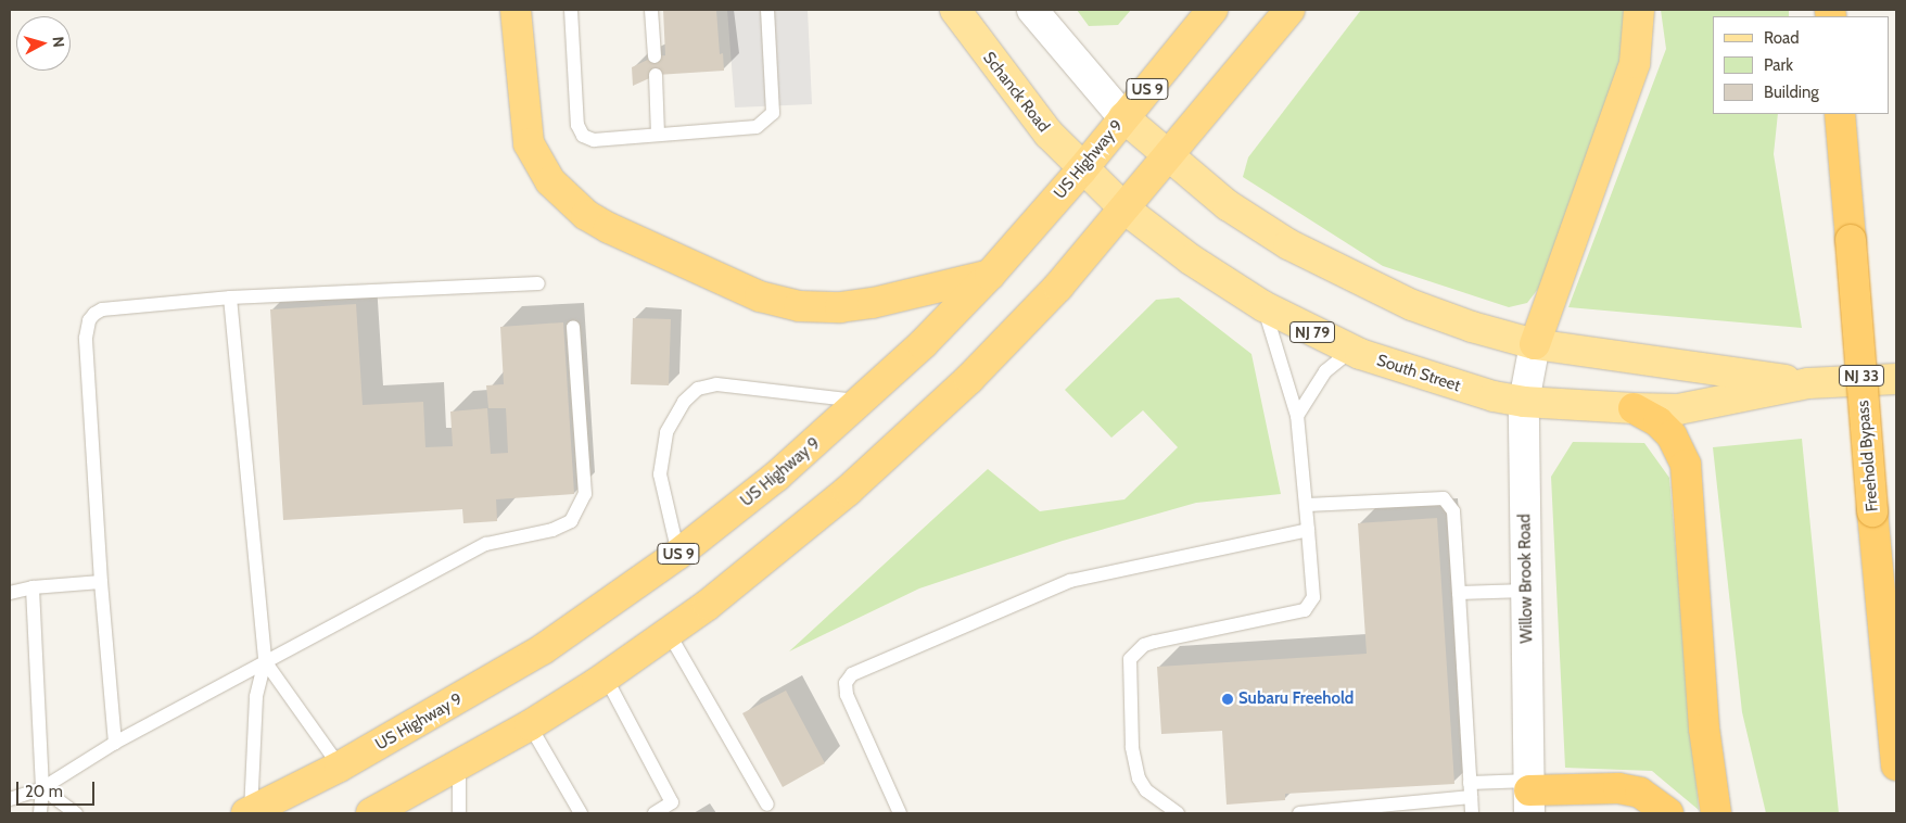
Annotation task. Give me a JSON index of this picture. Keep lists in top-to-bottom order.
{
  "streets": {
    "highway": [
      "US 9",
      "US Highway 9",
      "NJ 33",
      "Freehold Bypass"
    ],
    "main road": ["Schanck Road", "NJ 79", "South Street"],
    "street": ["Willow Brook Road"]
  },
  "crossings": [
    ["Schanck Road", "US Highway 9"],
    ["Schanck Road", "South Street"],
    ["US Highway 9", "South Street"],
    ["South Street", "Willow Brook Road"]
  ],
  "places": ["Subaru Freehold"],
  "legend": ["Road", "Park", "Building"],
  "scale_bar": "20 m",
  "north": "right"
}
